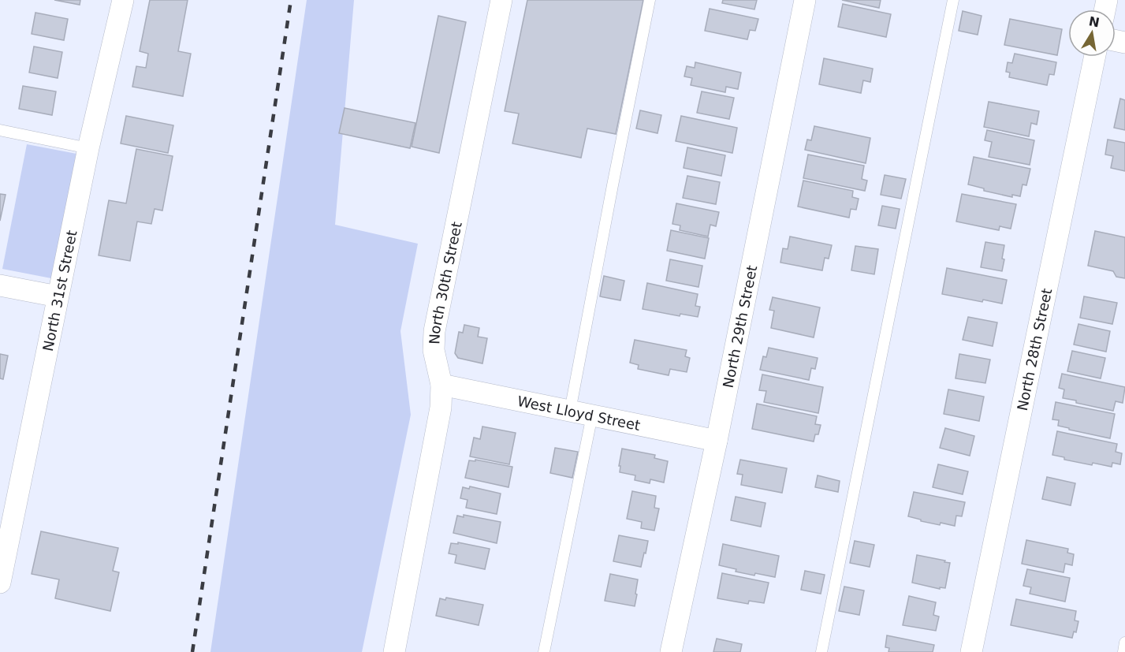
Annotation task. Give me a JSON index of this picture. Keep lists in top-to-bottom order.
{
  "streets": {
    "street": [
      "North 30th Street",
      "North 31st Street",
      "North 29th Street",
      "North 28th Street",
      "West Lloyd Street"
    ]
  },
  "crossings": [
    ["North 30th Street", "West Lloyd Street"],
    ["North 29th Street", "West Lloyd Street"]
  ],
  "north": "top"
}
